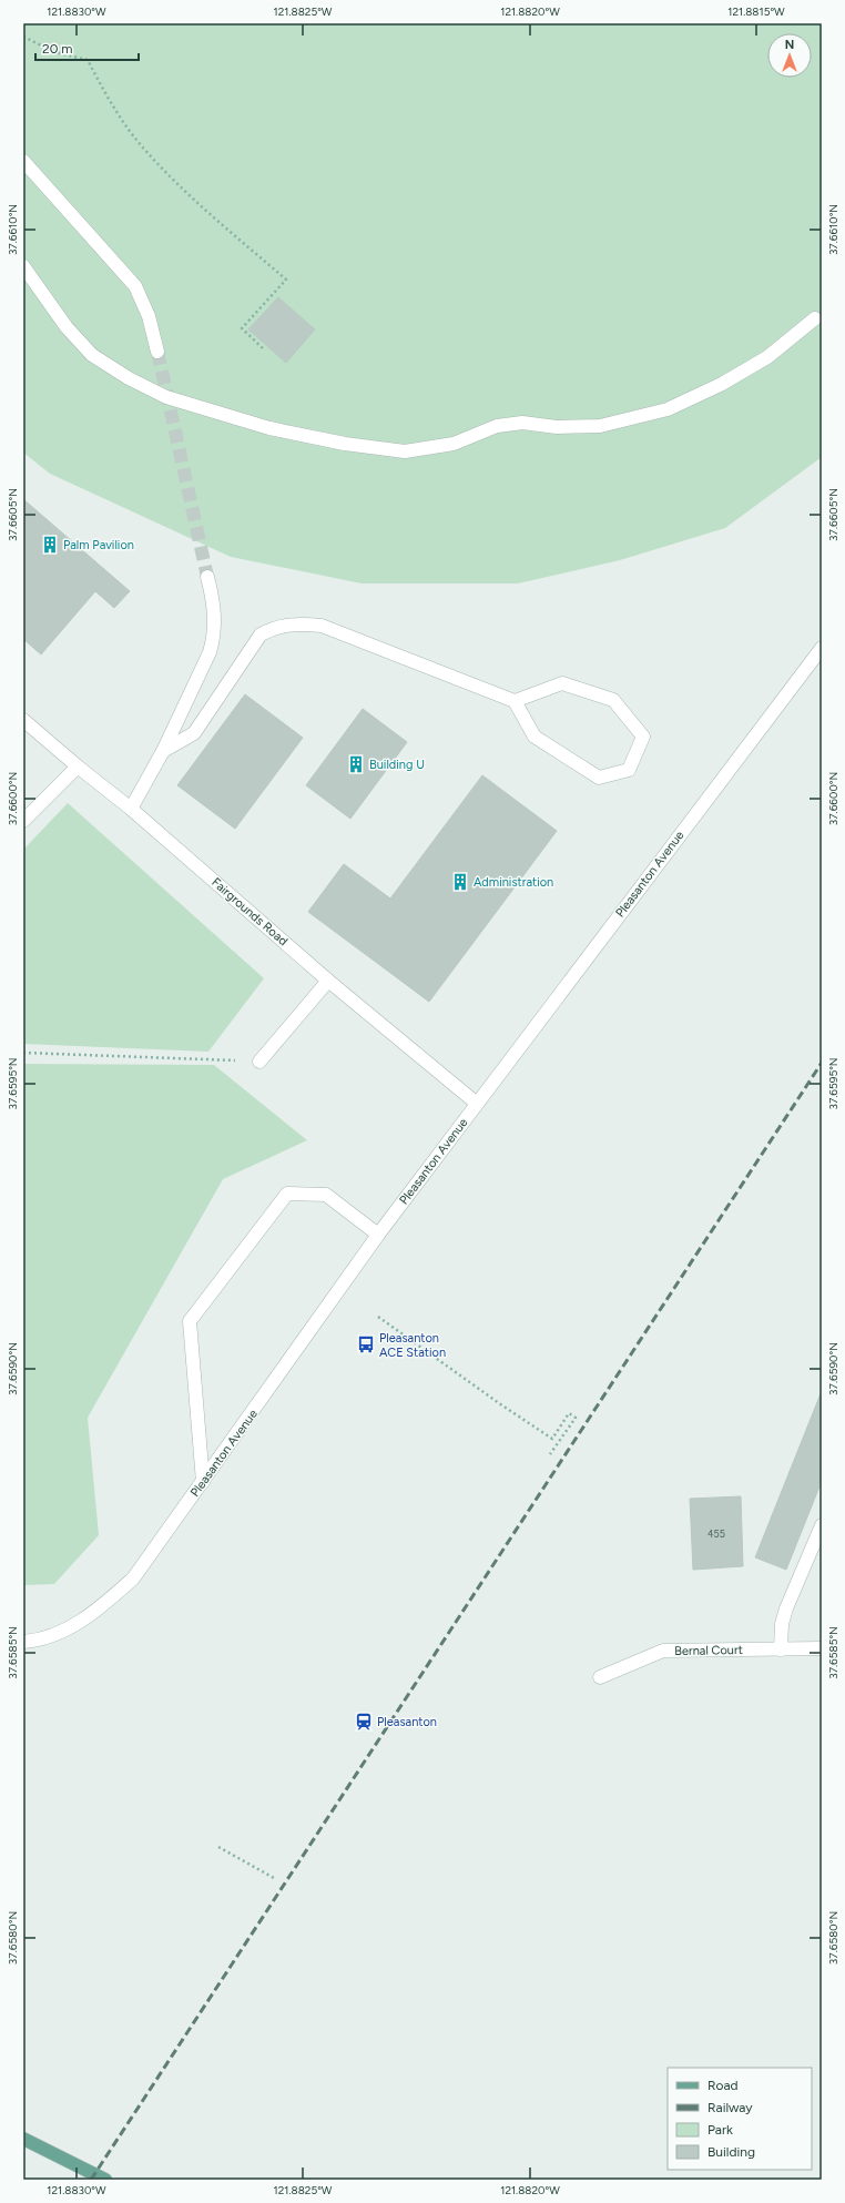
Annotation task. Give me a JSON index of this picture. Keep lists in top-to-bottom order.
{
  "streets": {
    "street": ["Pleasanton Avenue", "Fairgrounds Road", "Bernal Court"]
  },
  "crossings": [
    ["Pleasanton Avenue", "Fairgrounds Road"]
  ],
  "places": {
    "building": ["Palm Pavilion", "Building U", "Administration"],
    "bus stop": ["Pleasanton ACE Station"],
    "station": ["Pleasanton"]
  },
  "house_numbers": ["455"],
  "legend": [
    "Road",
    "Railway",
    "Park",
    "Building"
  ],
  "scale_bar": "20 m",
  "north": "top",
  "coordinates": [
    "121.8830°W",
    "121.8825°W",
    "121.8820°W",
    "121.8815°W",
    "37.6610°N",
    "37.6605°N",
    "37.6600°N",
    "37.6595°N",
    "37.6590°N",
    "37.6585°N",
    "37.6580°N"
  ]
}
